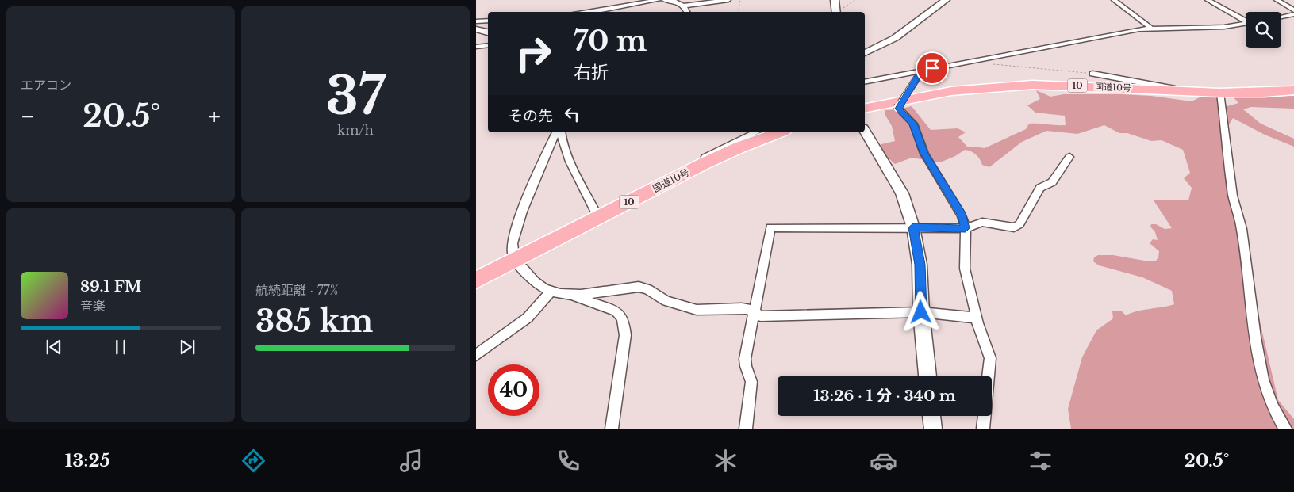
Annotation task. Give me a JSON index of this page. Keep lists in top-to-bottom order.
{
  "streets": {
    "highway": ["10", "国道10号"]
  },
  "page": {
    "tile": [
      "エアコン",
      ["37", "km/h"],
      ["航続距離 · 77%", "385 km"]
    ],
    "turn": ["70 m", "右折"],
    "then": "その先",
    "heat": ["−", "20.5°", "+"],
    "song": ["89.1 FM", "音楽"],
    "limit": "40",
    "trip": "13:26 · 1 分 · 340 m",
    "tabs": ["13:25", "20.5°"]
  }
}
